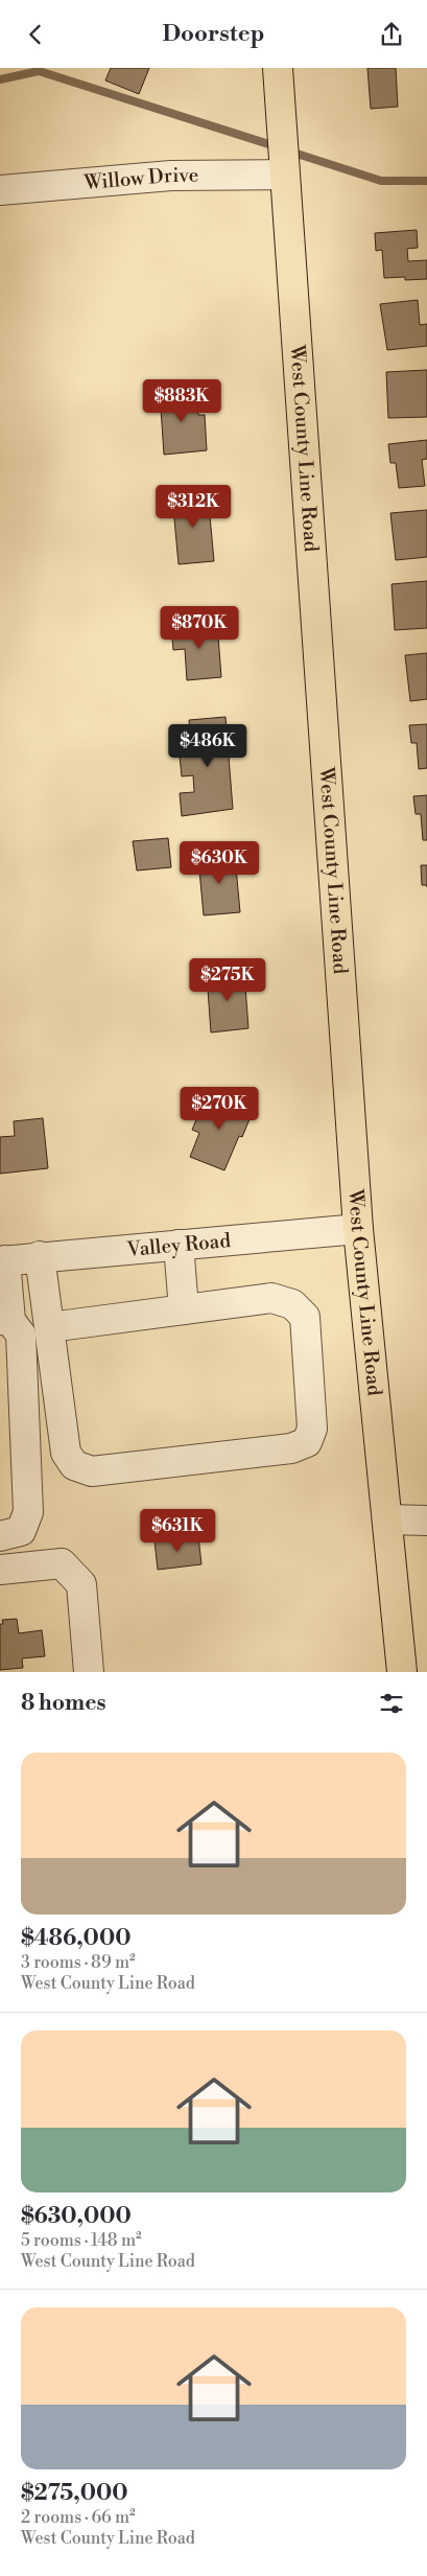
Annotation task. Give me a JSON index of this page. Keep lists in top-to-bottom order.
{
  "streets": {
    "main road": ["West County Line Road"],
    "street": ["Willow Drive", "Valley Road"]
  },
  "crossings": [
    ["Willow Drive", "West County Line Road"],
    ["West County Line Road", "Valley Road"]
  ],
  "page": {
    "header": "Doorstep",
    "price": [
      "$883K",
      "$312K",
      "$870K",
      "$486K",
      "$630K",
      "$275K",
      "$270K",
      "$631K"
    ],
    "heading": "8 homes",
    "list": [
      {
        "name": "$486,000",
        "note": "3 rooms · 89 m² · West County Line Road"
      },
      {
        "name": "$630,000",
        "note": "5 rooms · 148 m² · West County Line Road"
      },
      {
        "name": "$275,000",
        "note": "2 rooms · 66 m² · West County Line Road"
      }
    ]
  }
}
